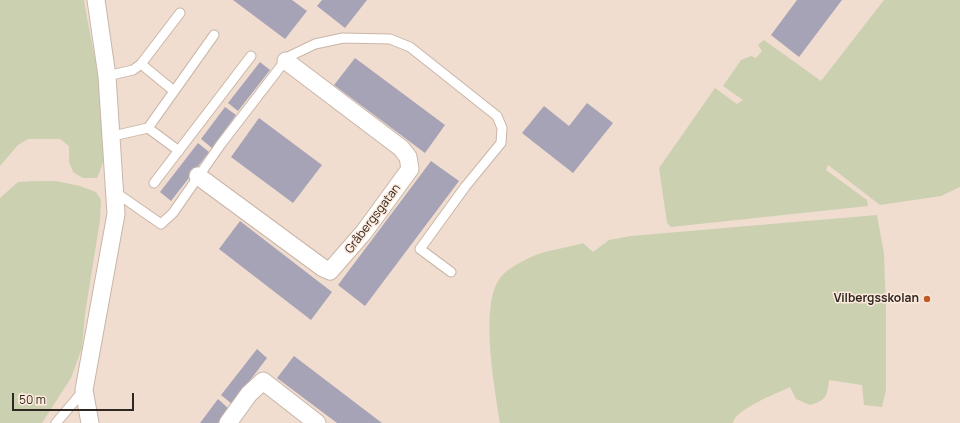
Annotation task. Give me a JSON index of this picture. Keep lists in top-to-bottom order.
{
  "streets": {
    "street": ["Gråbergsgatan"]
  },
  "places": ["Vilbergsskolan"],
  "scale_bar": "50 m"
}
